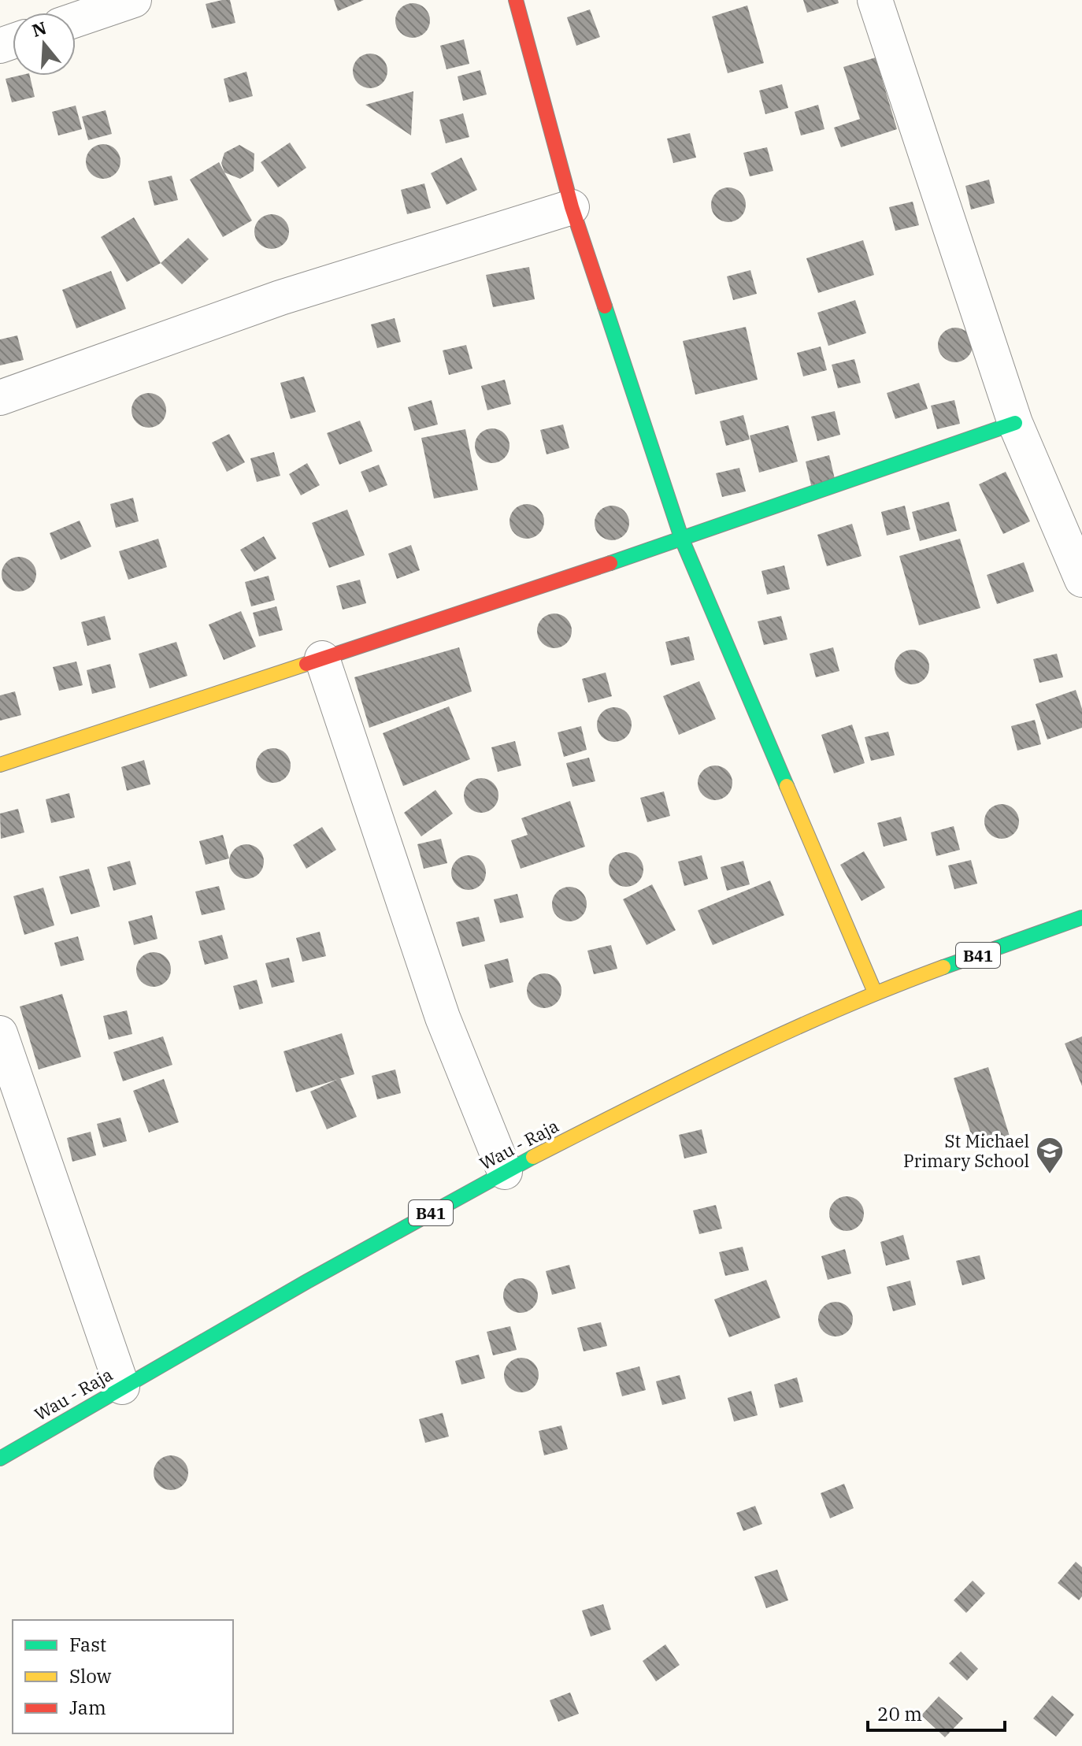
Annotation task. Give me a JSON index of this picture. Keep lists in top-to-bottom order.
{
  "streets": {
    "street": ["B41", "Wau - Raja"]
  },
  "places": {
    "school or university": ["St Michael Primary School"]
  },
  "legend": ["Fast", "Slow", "Jam"],
  "scale_bar": "20 m",
  "north": "top"
}
